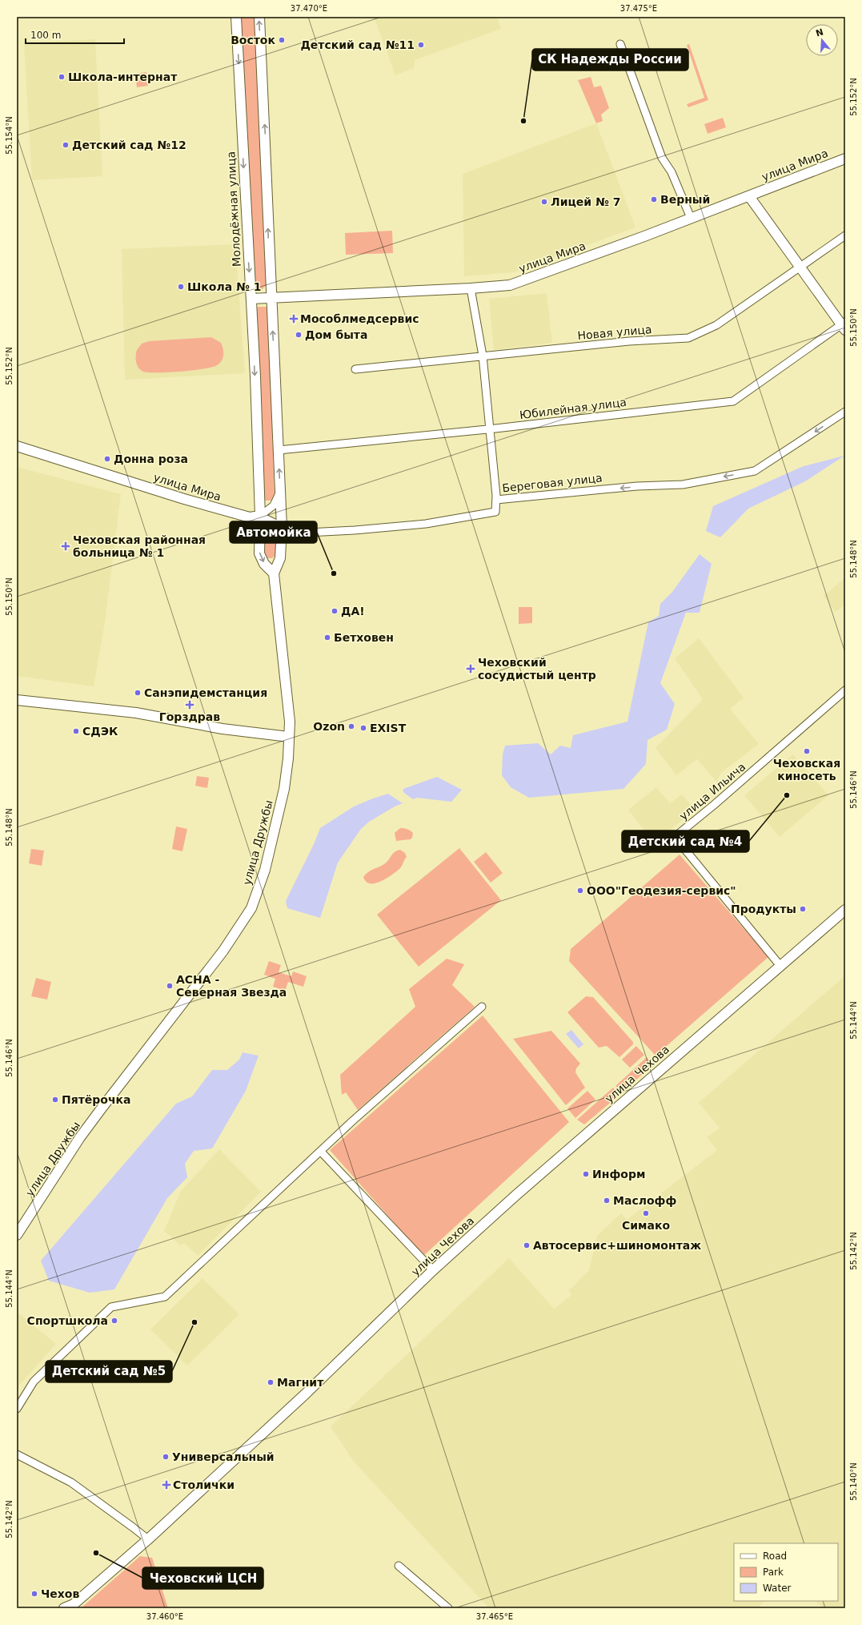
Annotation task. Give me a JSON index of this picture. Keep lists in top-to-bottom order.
{
  "streets": {
    "street": [
      "улица Мира",
      "Молодёжная улица",
      "Новая улица",
      "Юбилейная улица",
      "Береговая улица",
      "улица Ильича",
      "улица Дружбы",
      "улица Чехова"
    ]
  },
  "crossings": [
    ["улица Мира", "Молодёжная улица"],
    ["улица Мира", "Береговая улица"],
    ["Молодёжная улица", "Береговая улица"],
    ["Береговая улица", "улица Дружбы"],
    ["улица Ильича", "улица Чехова"]
  ],
  "one_way": ["Береговая улица"],
  "places": {
    "other": [
      "Восток",
      "Детский сад №11",
      "Школа-интернат",
      "СК Надежды России",
      "Детский сад №12",
      "Верный",
      "Лицей № 7",
      "Школа № 1",
      "Дом быта",
      "Донна роза",
      "Автомойка",
      "ДА!",
      "Бетховен",
      "Санэпидемстанция",
      "Ozon",
      "EXIST",
      "СДЭК",
      "Чеховская киносеть",
      "Детский сад №4",
      "ООО\"Геодезия-сервис\"",
      "Продукты",
      "АСНА - Северная Звезда",
      "Пятёрочка",
      "Информ",
      "Маслофф",
      "Симако",
      "Автосервис+шиномонтаж",
      "Спортшкола",
      "Детский сад №5",
      "Магнит",
      "Универсальный",
      "Чеховский ЦСН",
      "Чехов"
    ],
    "health": [
      "Мособлмедсервис",
      "Чеховская районная больница № 1",
      "Чеховский сосудистый центр",
      "Горздрав",
      "Столички"
    ]
  },
  "legend": ["Road", "Park", "Water"],
  "scale_bar": "100 m",
  "north": "top",
  "coordinates": [
    "37.470°E",
    "37.475°E",
    "55.152°N",
    "55.154°N",
    "55.150°N",
    "55.148°N",
    "55.146°N",
    "55.144°N",
    "55.142°N",
    "55.140°N",
    "37.460°E",
    "37.465°E"
  ]
}
